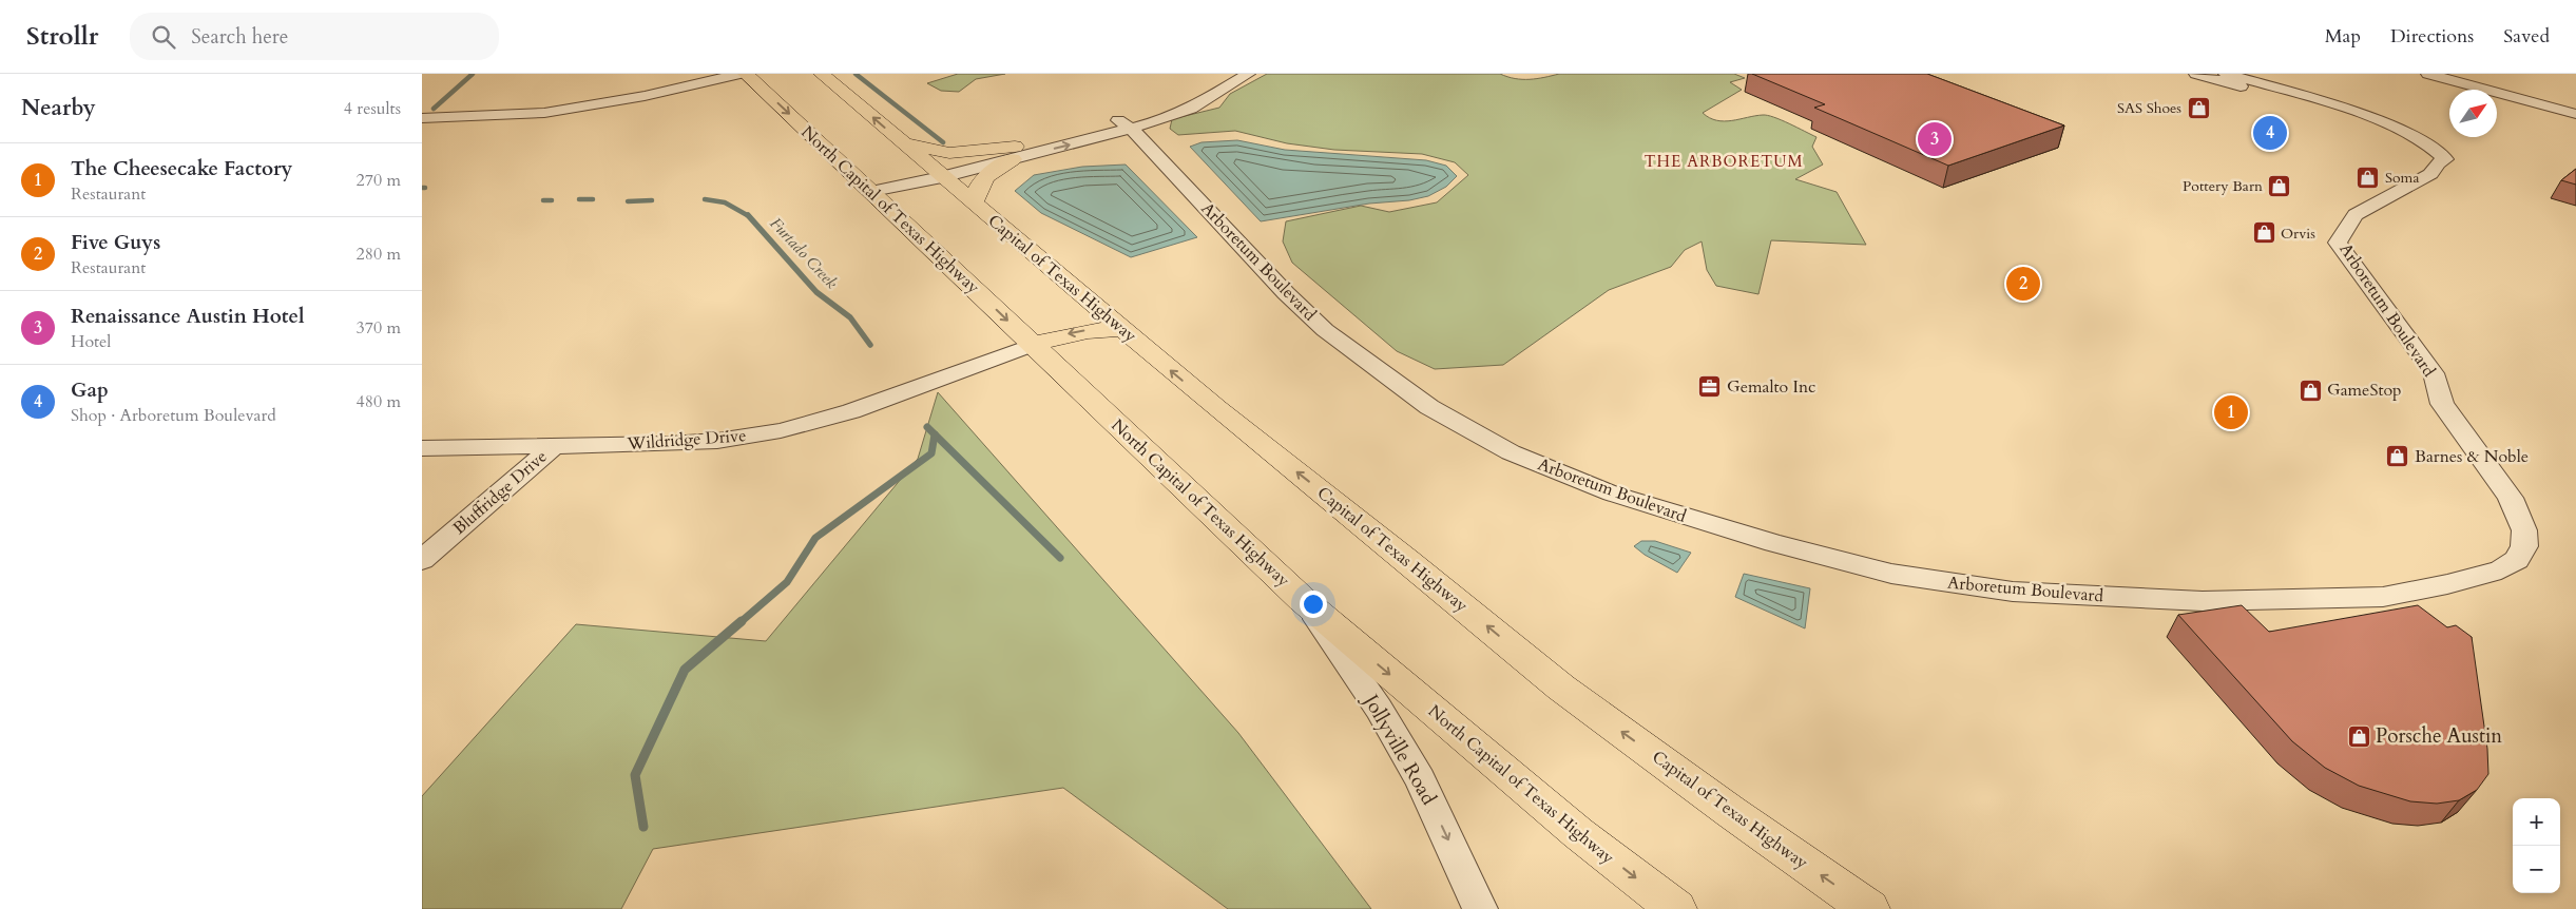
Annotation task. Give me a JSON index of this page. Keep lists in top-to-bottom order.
{
  "streets": {
    "highway": ["North Capital of Texas Highway", "Capital of Texas Highway"],
    "street": [
      "Arboretum Boulevard",
      "Wildridge Drive",
      "Bluffridge Drive",
      "Jollyville Road"
    ]
  },
  "crossings": [
    ["North Capital of Texas Highway", "Wildridge Drive"],
    ["North Capital of Texas Highway", "Jollyville Road"],
    ["Wildridge Drive", "Bluffridge Drive"]
  ],
  "one_way": ["North Capital of Texas Highway", "Capital of Texas Highway", "Jollyville Road"],
  "districts": ["THE ARBORETUM"],
  "water": ["Furtado Creek"],
  "places": {
    "shop": [
      "SAS Shoes",
      "Soma",
      "Pottery Barn",
      "Orvis",
      "GameStop",
      "Barnes & Noble",
      "Porsche Austin"
    ],
    "office": ["Gemalto Inc"]
  },
  "north": "top right",
  "page": {
    "header": "Strollr",
    "search": "Search here",
    "nav": ["Map", "Directions", "Saved"],
    "heading": ["Nearby", "4 results"],
    "pins": [
      "4",
      "3",
      "2",
      "1"
    ],
    "list": [
      {
        "mark": "1",
        "name": "The Cheesecake Factory",
        "note": "Restaurant",
        "value": "270 m"
      },
      {
        "mark": "2",
        "name": "Five Guys",
        "note": "Restaurant",
        "value": "280 m"
      },
      {
        "mark": "3",
        "name": "Renaissance Austin Hotel",
        "note": "Hotel",
        "value": "370 m"
      },
      {
        "mark": "4",
        "name": "Gap",
        "note": "Shop · Arboretum Boulevard",
        "value": "480 m"
      }
    ],
    "map_buttons": ["+", "−"]
  }
}
